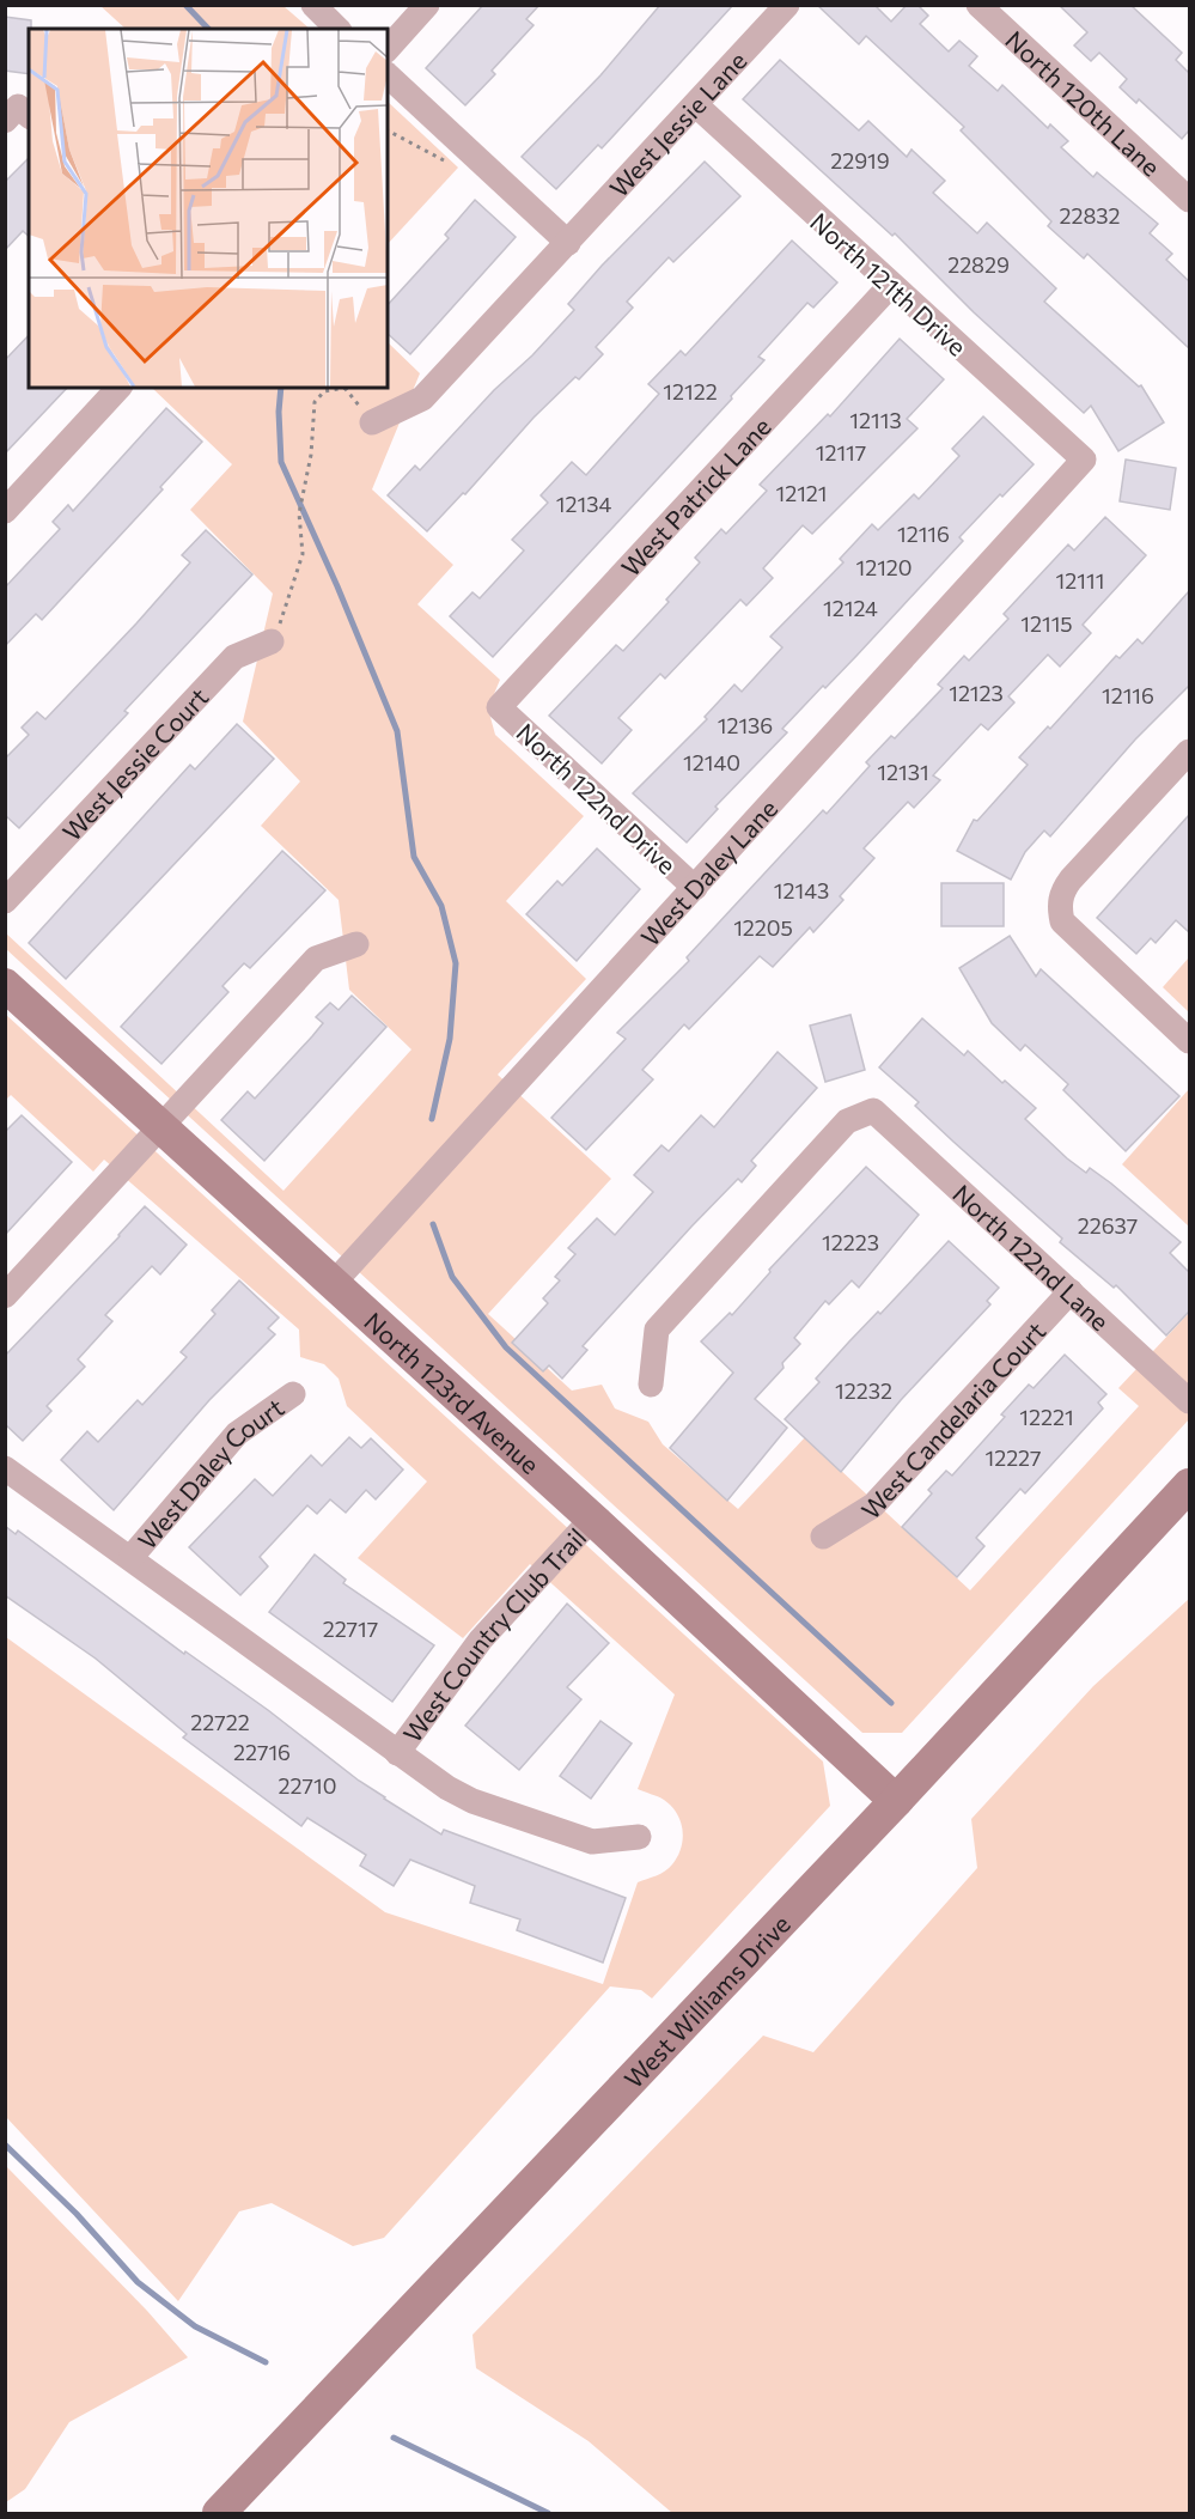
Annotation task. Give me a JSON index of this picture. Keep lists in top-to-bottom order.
{
  "streets": {
    "main road": ["North 123rd Avenue", "West Williams Drive"],
    "street": [
      "North 120th Lane",
      "West Jessie Lane",
      "North 121th Drive",
      "West Patrick Lane",
      "West Jessie Court",
      "North 122nd Drive",
      "West Daley Lane",
      "North 122nd Lane",
      "West Candelaria Court",
      "West Daley Court",
      "West Country Club Trail"
    ]
  },
  "crossings": [
    ["West Jessie Lane", "North 121th Drive"],
    ["North 121th Drive", "West Patrick Lane"],
    ["North 121th Drive", "West Daley Lane"],
    ["West Patrick Lane", "North 122nd Drive"],
    ["North 122nd Drive", "West Daley Lane"],
    ["West Daley Lane", "North 123rd Avenue"],
    ["North 122nd Lane", "West Candelaria Court"],
    ["North 123rd Avenue", "West Country Club Trail"],
    ["North 123rd Avenue", "West Williams Drive"]
  ],
  "house_numbers": [
    "22919",
    "22832",
    "22829",
    "12122",
    "12113",
    "12117",
    "12121",
    "12134",
    "12116",
    "12120",
    "12111",
    "12124",
    "12115",
    "12123",
    "12116",
    "12136",
    "12140",
    "12131",
    "12143",
    "12205",
    "22637",
    "12223",
    "12232",
    "12221",
    "12227",
    "22717",
    "22722",
    "22716",
    "22710"
  ]
}
